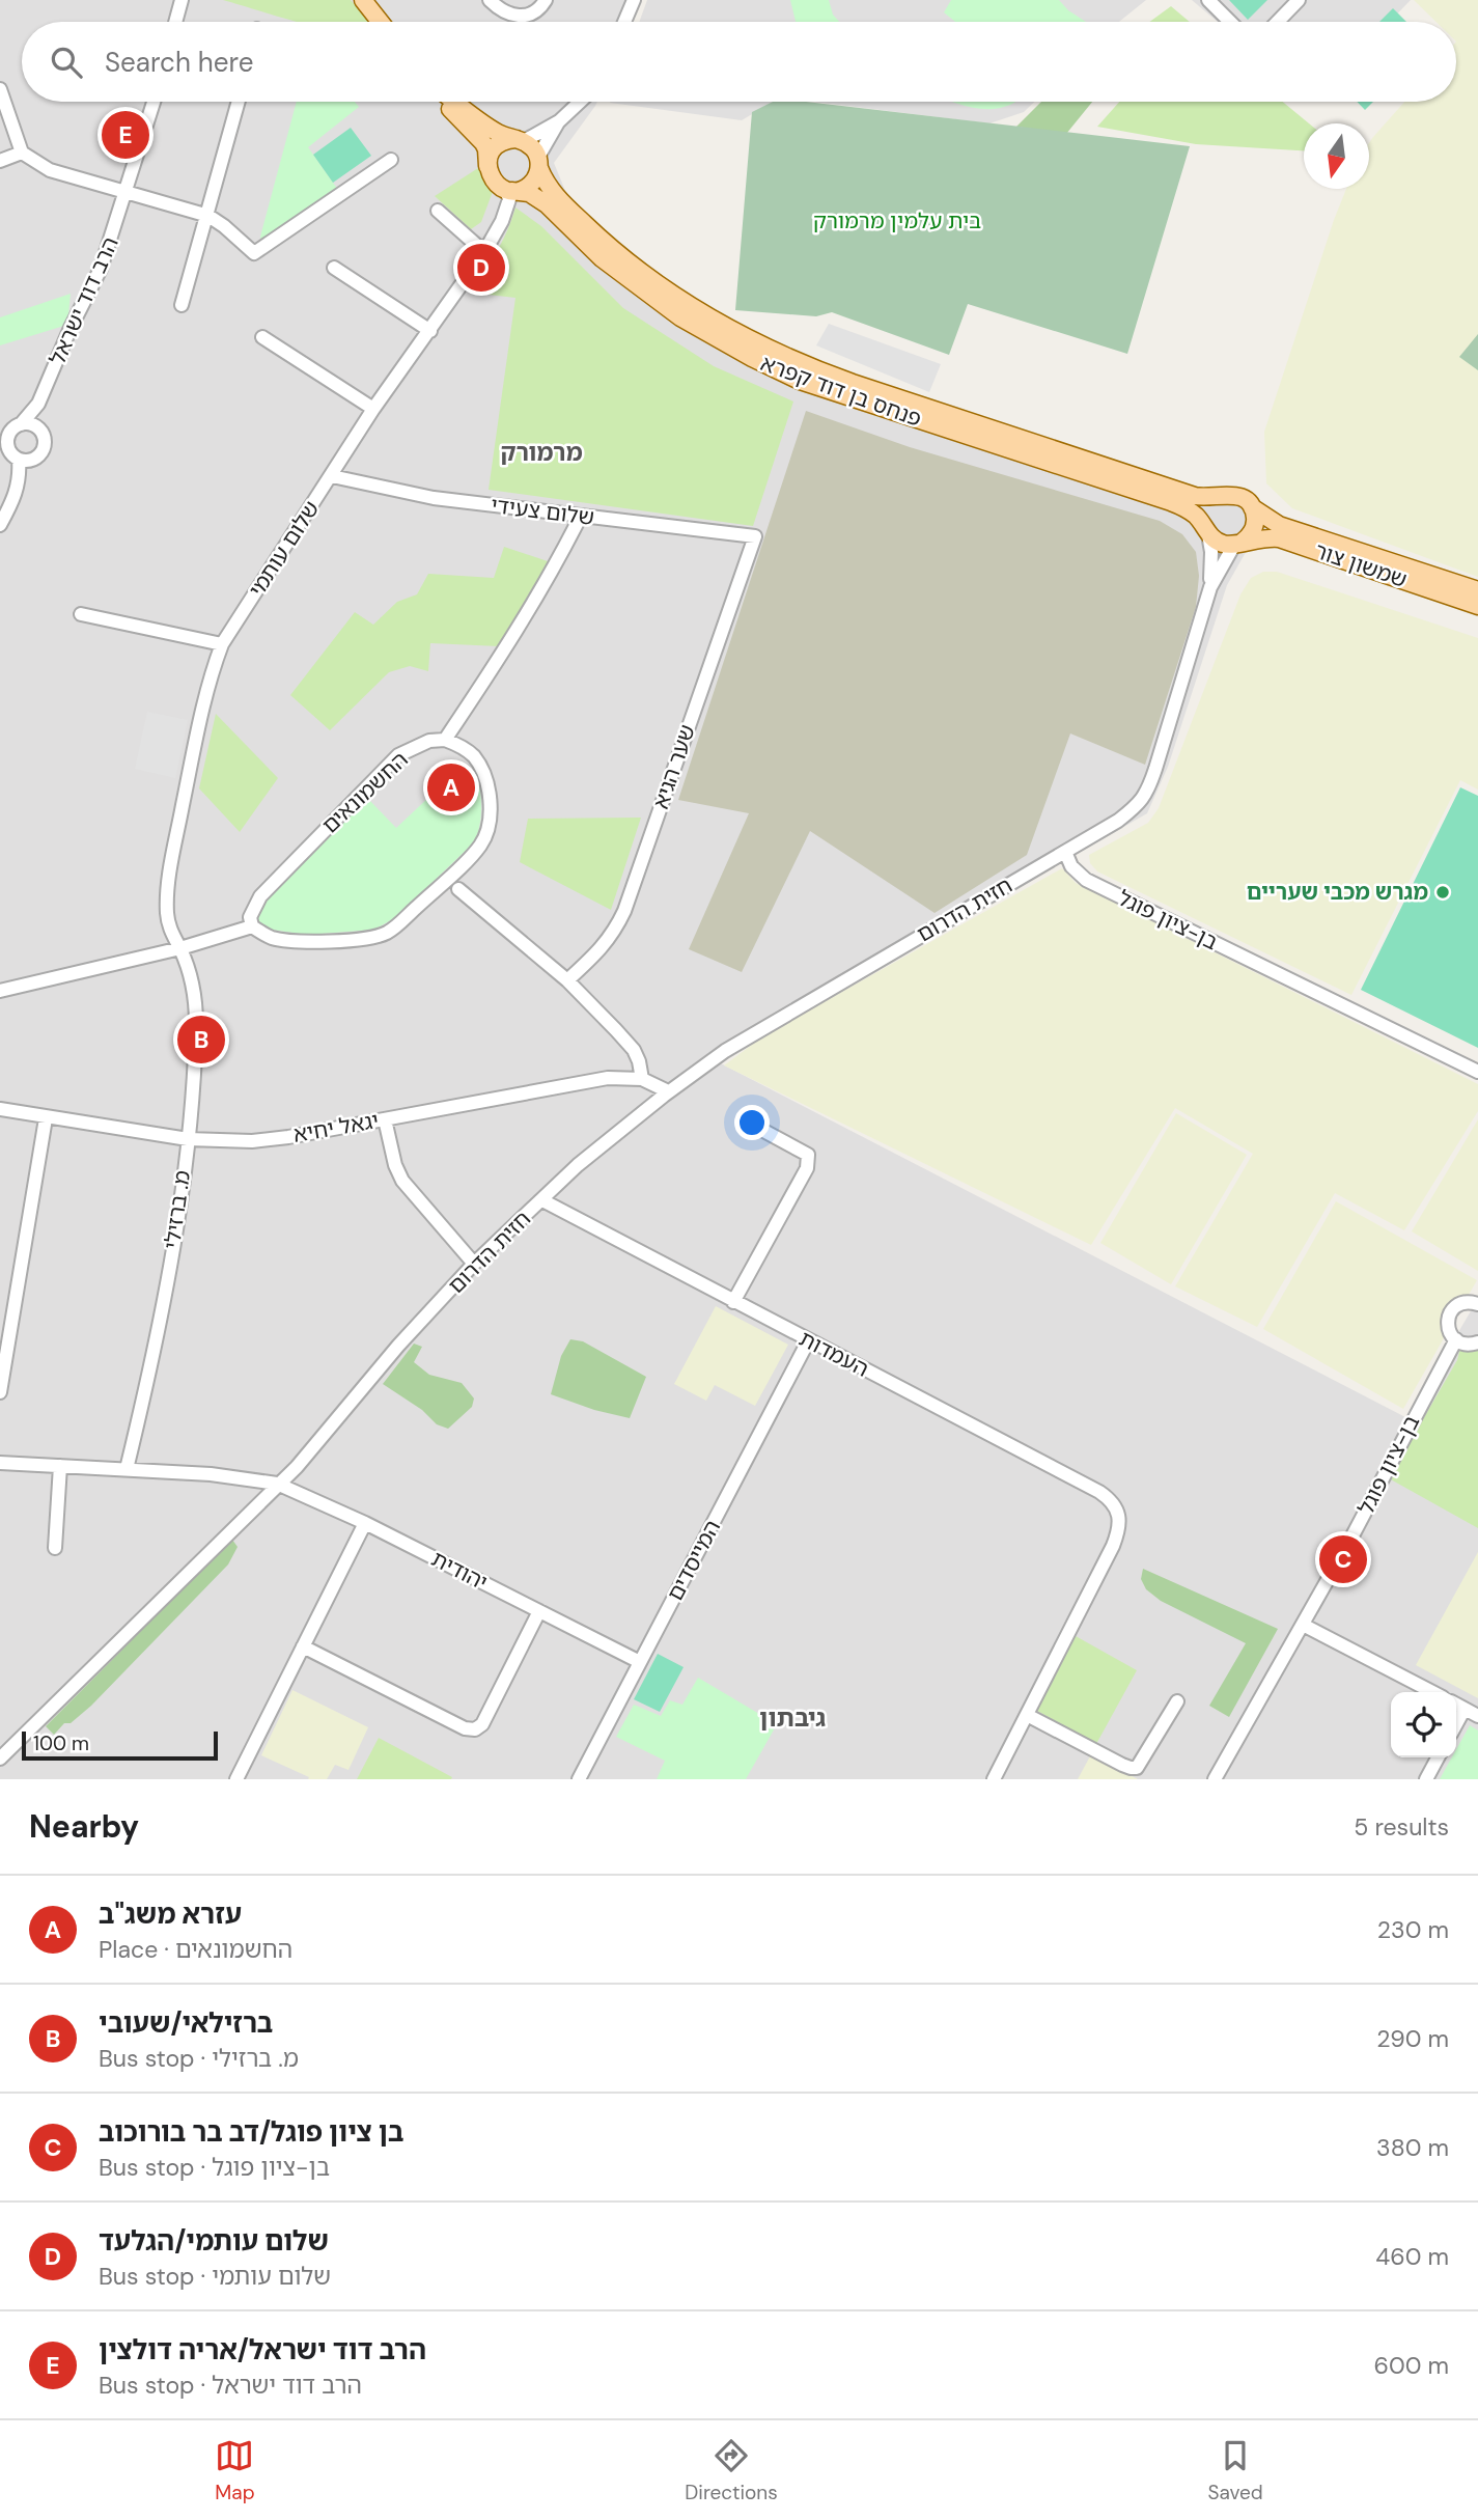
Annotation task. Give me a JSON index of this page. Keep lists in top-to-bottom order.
{
  "streets": {
    "main road": ["פנחס בן דוד קפרא", "שמשון צור"],
    "street": [
      "הרב דוד ישראל",
      "שלום צעידי",
      "שלום עותמי",
      "שער הגיא",
      "החשמונאים",
      "חזית הדרום",
      "בן-ציון פוגל",
      "יגאל יחיא",
      "מ. ברזילי",
      "העמדות",
      "המייסדים",
      "יהודית"
    ]
  },
  "crossings": [
    ["פנחס בן דוד קפרא", "שלום עותמי"],
    ["פנחס בן דוד קפרא", "שמשון צור"],
    ["שלום צעידי", "שלום עותמי"],
    ["שלום צעידי", "שער הגיא"],
    ["שלום עותמי", "מ. ברזילי"],
    ["חזית הדרום", "בן-ציון פוגל"],
    ["חזית הדרום", "יגאל יחיא"],
    ["חזית הדרום", "העמדות"],
    ["חזית הדרום", "יהודית"],
    ["יגאל יחיא", "מ. ברזילי"],
    ["מ. ברזילי", "יהודית"],
    ["העמדות", "המייסדים"],
    ["המייסדים", "יהודית"]
  ],
  "districts": ["מרמורק", "גיבתון"],
  "parks": ["בית עלמין מרמורק"],
  "places": ["מגרש מכבי שעריים"],
  "scale_bar": "100 m",
  "north": "bottom",
  "page": {
    "search": "Search here",
    "pins": [
      "E",
      "D",
      "A",
      "B",
      "C"
    ],
    "scale": "100 m",
    "heading": ["Nearby", "5 results"],
    "list": [
      {
        "mark": "A",
        "name": "עזרא משג\"ב",
        "note": "Place · החשמונאים",
        "value": "230 m"
      },
      {
        "mark": "B",
        "name": "ברזילאי/שעובי",
        "note": "Bus stop · מ. ברזילי",
        "value": "290 m"
      },
      {
        "mark": "C",
        "name": "בן ציון פוגל/דב בר בורוכוב",
        "note": "Bus stop · בן-ציון פוגל",
        "value": "380 m"
      },
      {
        "mark": "D",
        "name": "שלום עותמי/הגלעד",
        "note": "Bus stop · שלום עותמי",
        "value": "460 m"
      },
      {
        "mark": "E",
        "name": "הרב דוד ישראל/אריה דולצין",
        "note": "Bus stop · הרב דוד ישראל",
        "value": "600 m"
      }
    ],
    "nav": ["Map", "Directions", "Saved"]
  }
}
